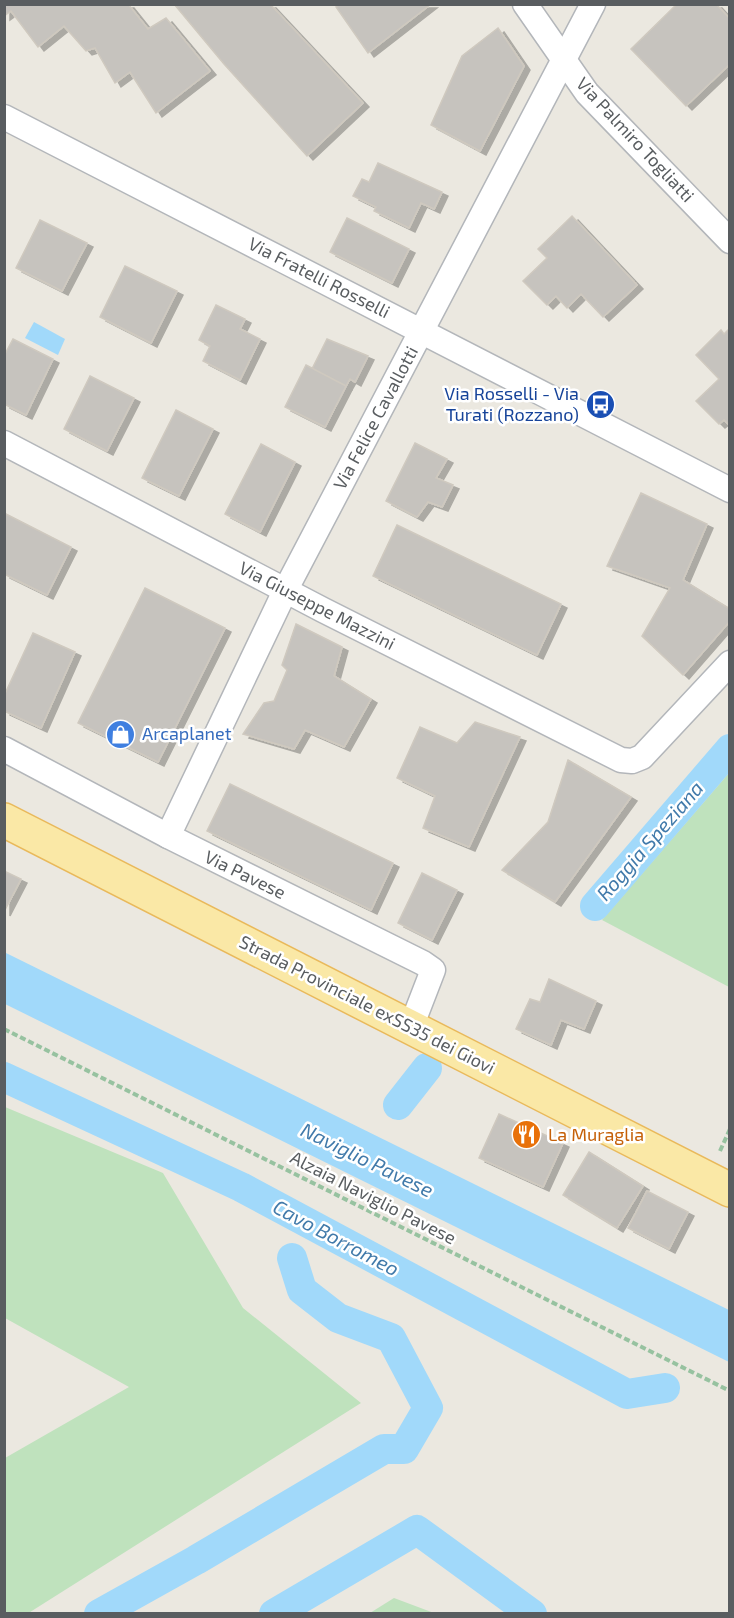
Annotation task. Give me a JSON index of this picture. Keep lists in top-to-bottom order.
{
  "streets": {
    "main road": ["Strada Provinciale exSS35 dei Giovi"],
    "street": [
      "Via Palmiro Togliatti",
      "Via Fratelli Rosselli",
      "Via Felice Cavallotti",
      "Via Giuseppe Mazzini",
      "Via Pavese"
    ],
    "path": ["Alzaia Naviglio Pavese"]
  },
  "crossings": [
    ["Via Palmiro Togliatti", "Via Felice Cavallotti"],
    ["Via Fratelli Rosselli", "Via Felice Cavallotti"],
    ["Via Felice Cavallotti", "Via Giuseppe Mazzini"],
    ["Via Felice Cavallotti", "Via Pavese"],
    ["Via Pavese", "Strada Provinciale exSS35 dei Giovi"]
  ],
  "water": ["Roggia Speziana", "Naviglio Pavese", "Cavo Borromeo"],
  "places": {
    "bus stop": ["Via Rosselli - Via Turati (Rozzano)"],
    "shop": ["Arcaplanet"],
    "restaurant": ["La Muraglia"]
  }
}
